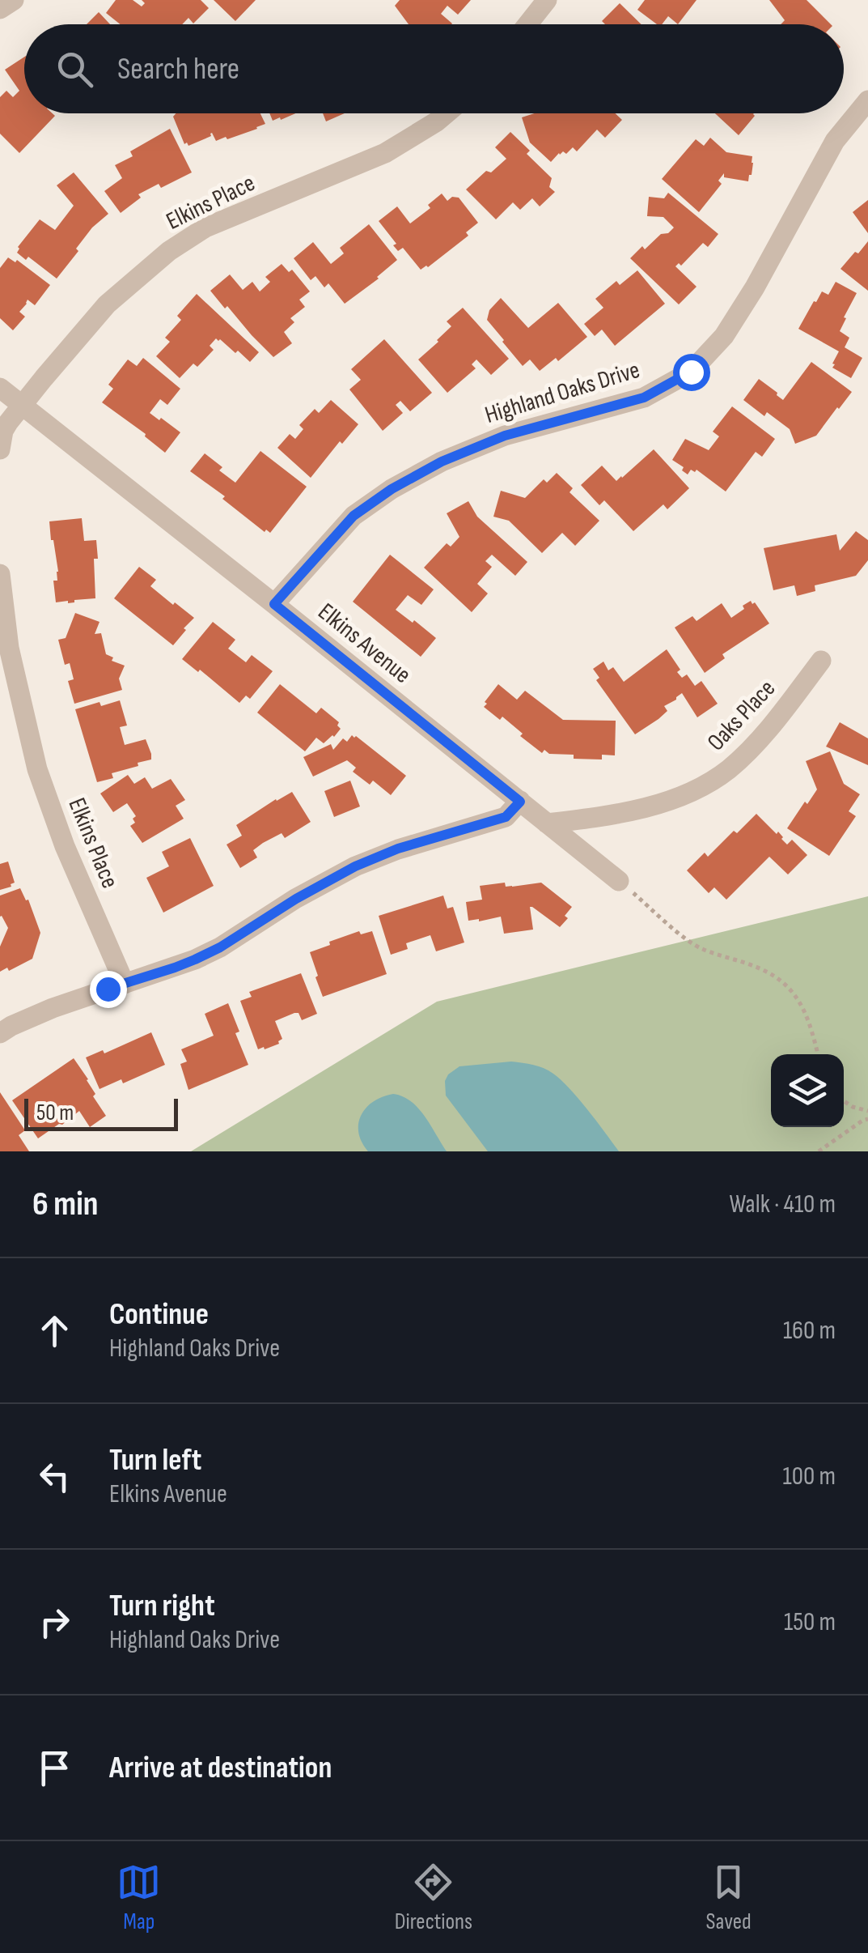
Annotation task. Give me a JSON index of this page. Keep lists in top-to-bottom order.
{
  "streets": {
    "street": [
      "Elkins Place",
      "Highland Oaks Drive",
      "Elkins Avenue",
      "Oaks Place"
    ]
  },
  "crossings": [
    ["Elkins Place", "Elkins Avenue"],
    ["Highland Oaks Drive", "Elkins Avenue"],
    ["Elkins Avenue", "Oaks Place"]
  ],
  "scale_bar": "50 m",
  "page": {
    "search": "Search here",
    "scale": "50 m",
    "heading": ["6 min", "Walk · 410 m"],
    "list": [
      ["Continue", "Highland Oaks Drive", "160 m"],
      ["Turn left", "Elkins Avenue", "100 m"],
      ["Turn right", "Highland Oaks Drive", "150 m"],
      "Arrive at destination"
    ],
    "nav": ["Map", "Directions", "Saved"]
  }
}
